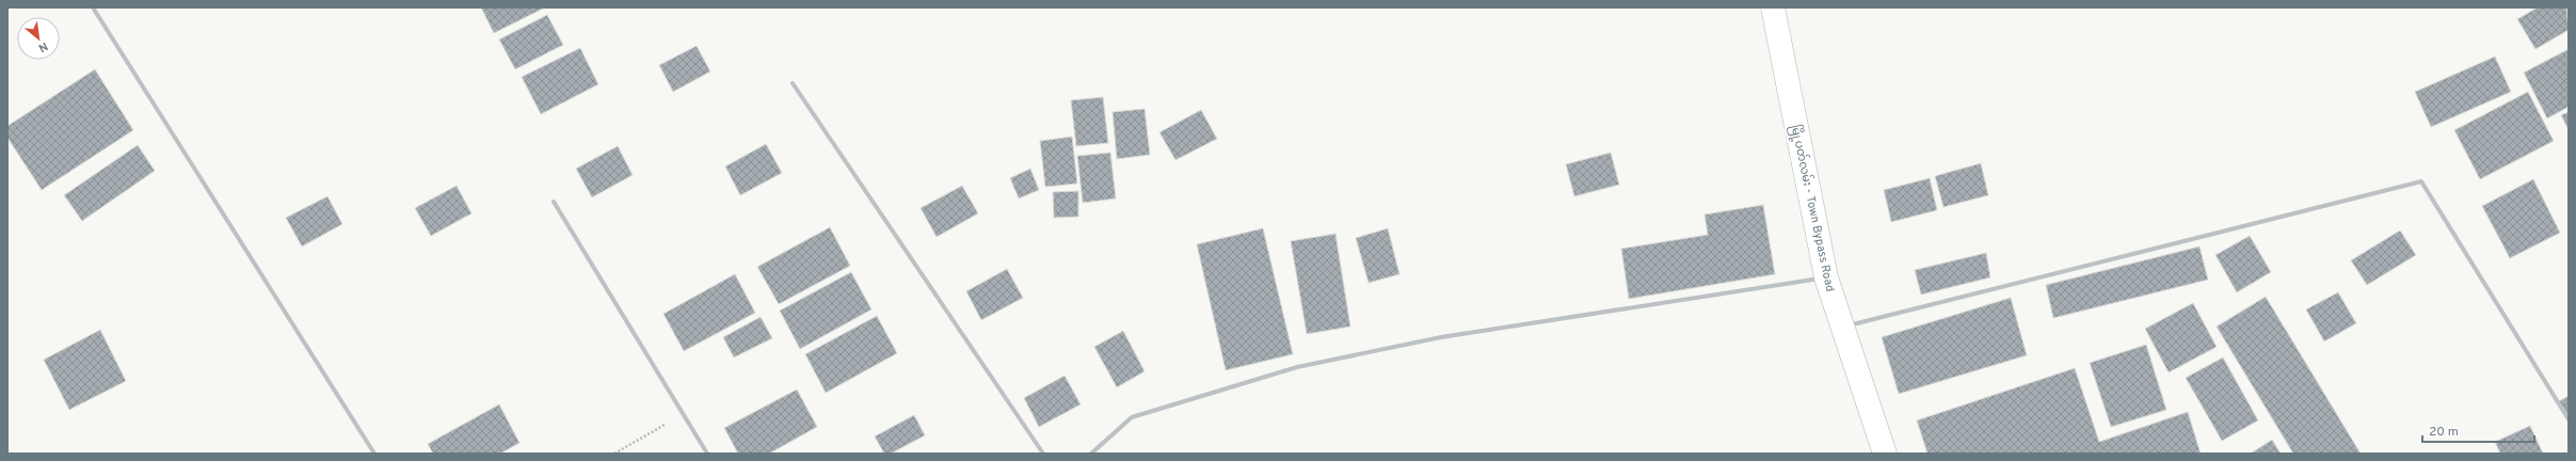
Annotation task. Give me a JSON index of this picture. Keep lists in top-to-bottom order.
{
  "streets": {
    "main road": ["မြို့ပတ်လမ်း - Town Bypass Road"]
  },
  "scale_bar": "20 m",
  "north": "bottom right"
}
